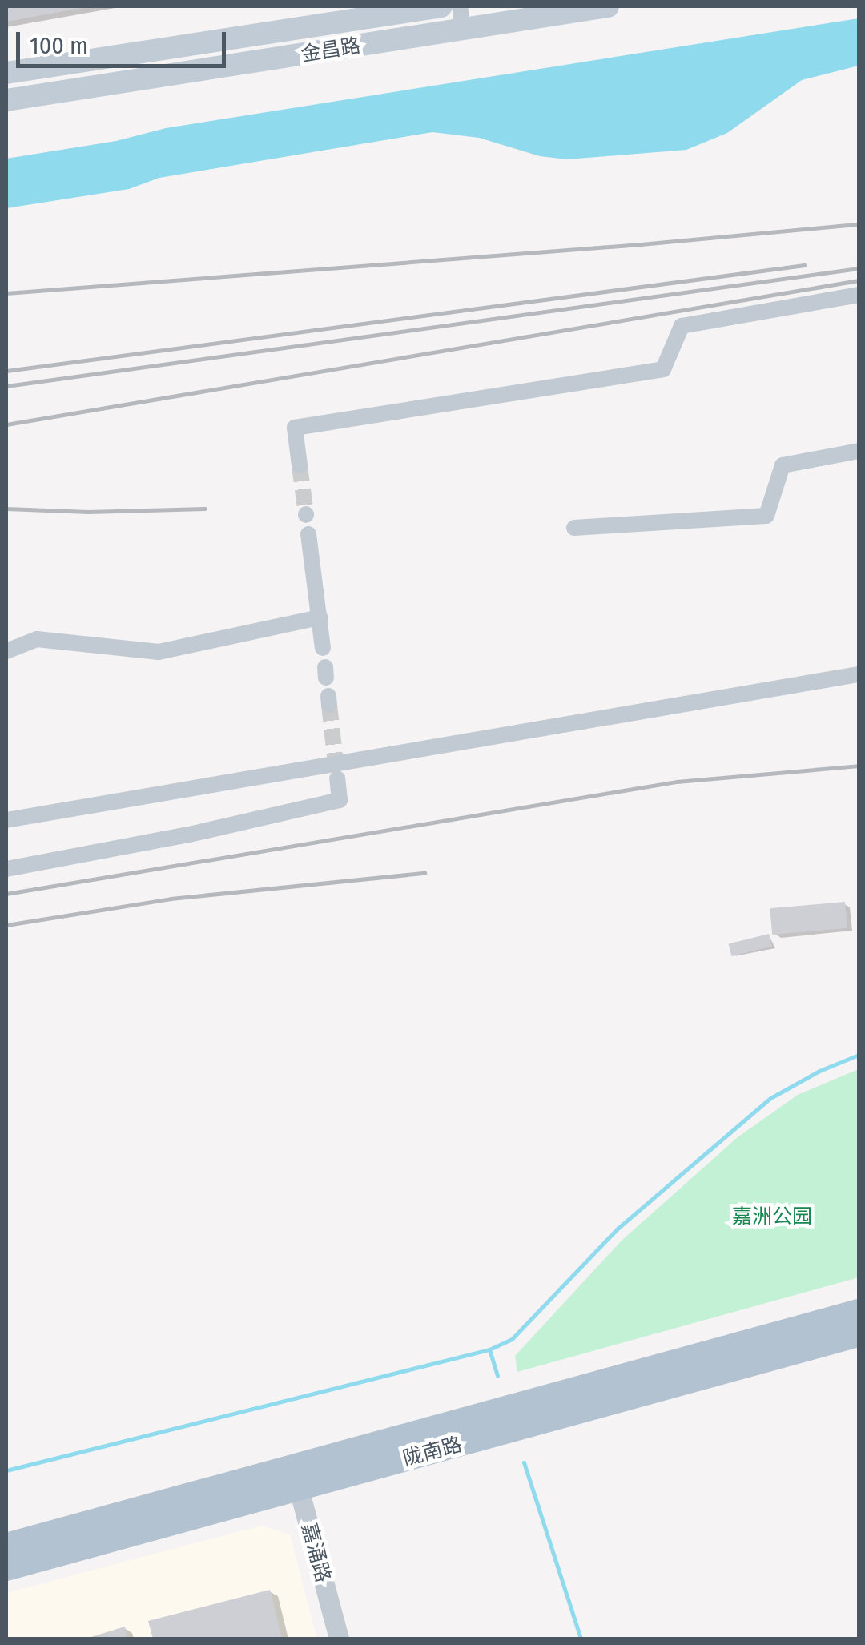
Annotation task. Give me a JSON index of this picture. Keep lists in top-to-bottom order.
{
  "streets": {
    "main road": ["金昌路", "陇南路"],
    "street": ["嘉涌路"]
  },
  "crossings": [
    ["陇南路", "嘉涌路"]
  ],
  "parks": ["嘉洲公园"],
  "scale_bar": "100 m"
}
